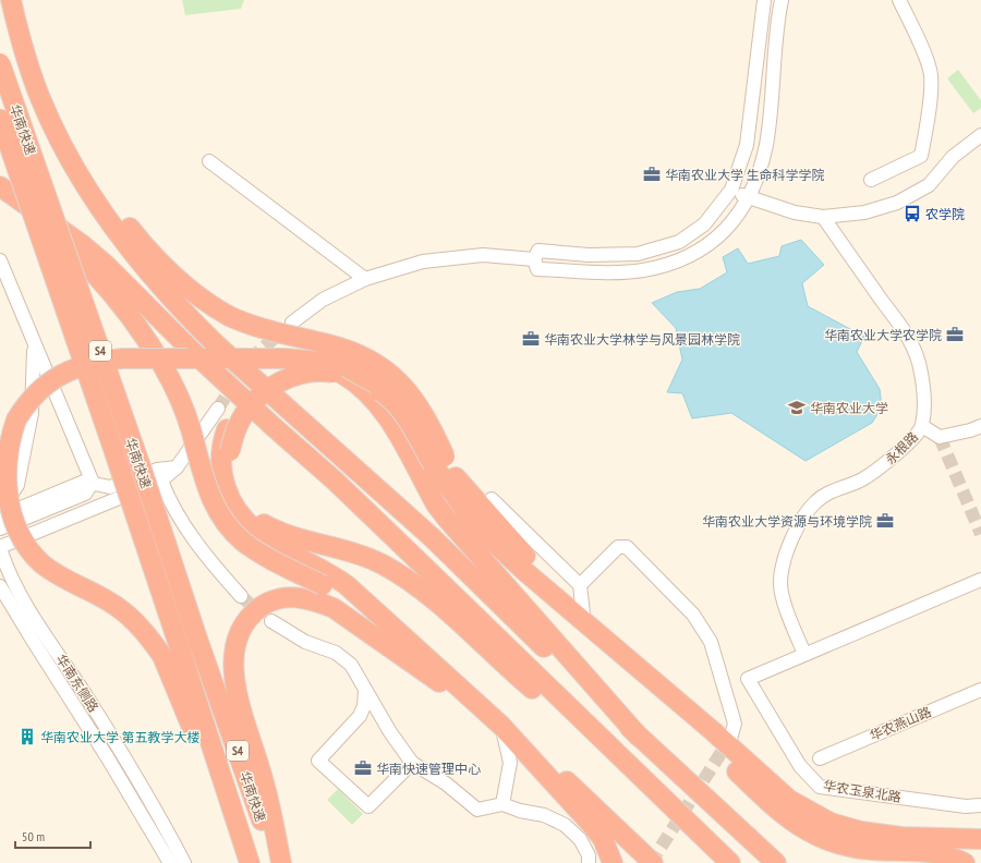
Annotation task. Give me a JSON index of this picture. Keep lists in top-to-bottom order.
{
  "streets": {
    "highway": ["华南快速", "S4"],
    "street": [
      "永根路",
      "华南东侧路",
      "华农燕山路",
      "华农玉泉北路"
    ]
  },
  "crossings": [
    ["永根路", "华农玉泉北路"]
  ],
  "places": {
    "office": [
      "华南农业大学 生命科学学院",
      "华南农业大学农学院",
      "华南农业大学林学与风景园林学院",
      "华南农业大学资源与环境学院",
      "华南快速管理中心"
    ],
    "bus stop": ["农学院"],
    "school or university": ["华南农业大学"],
    "building": ["华南农业大学 第五教学大楼"]
  },
  "scale_bar": "50 m"
}
